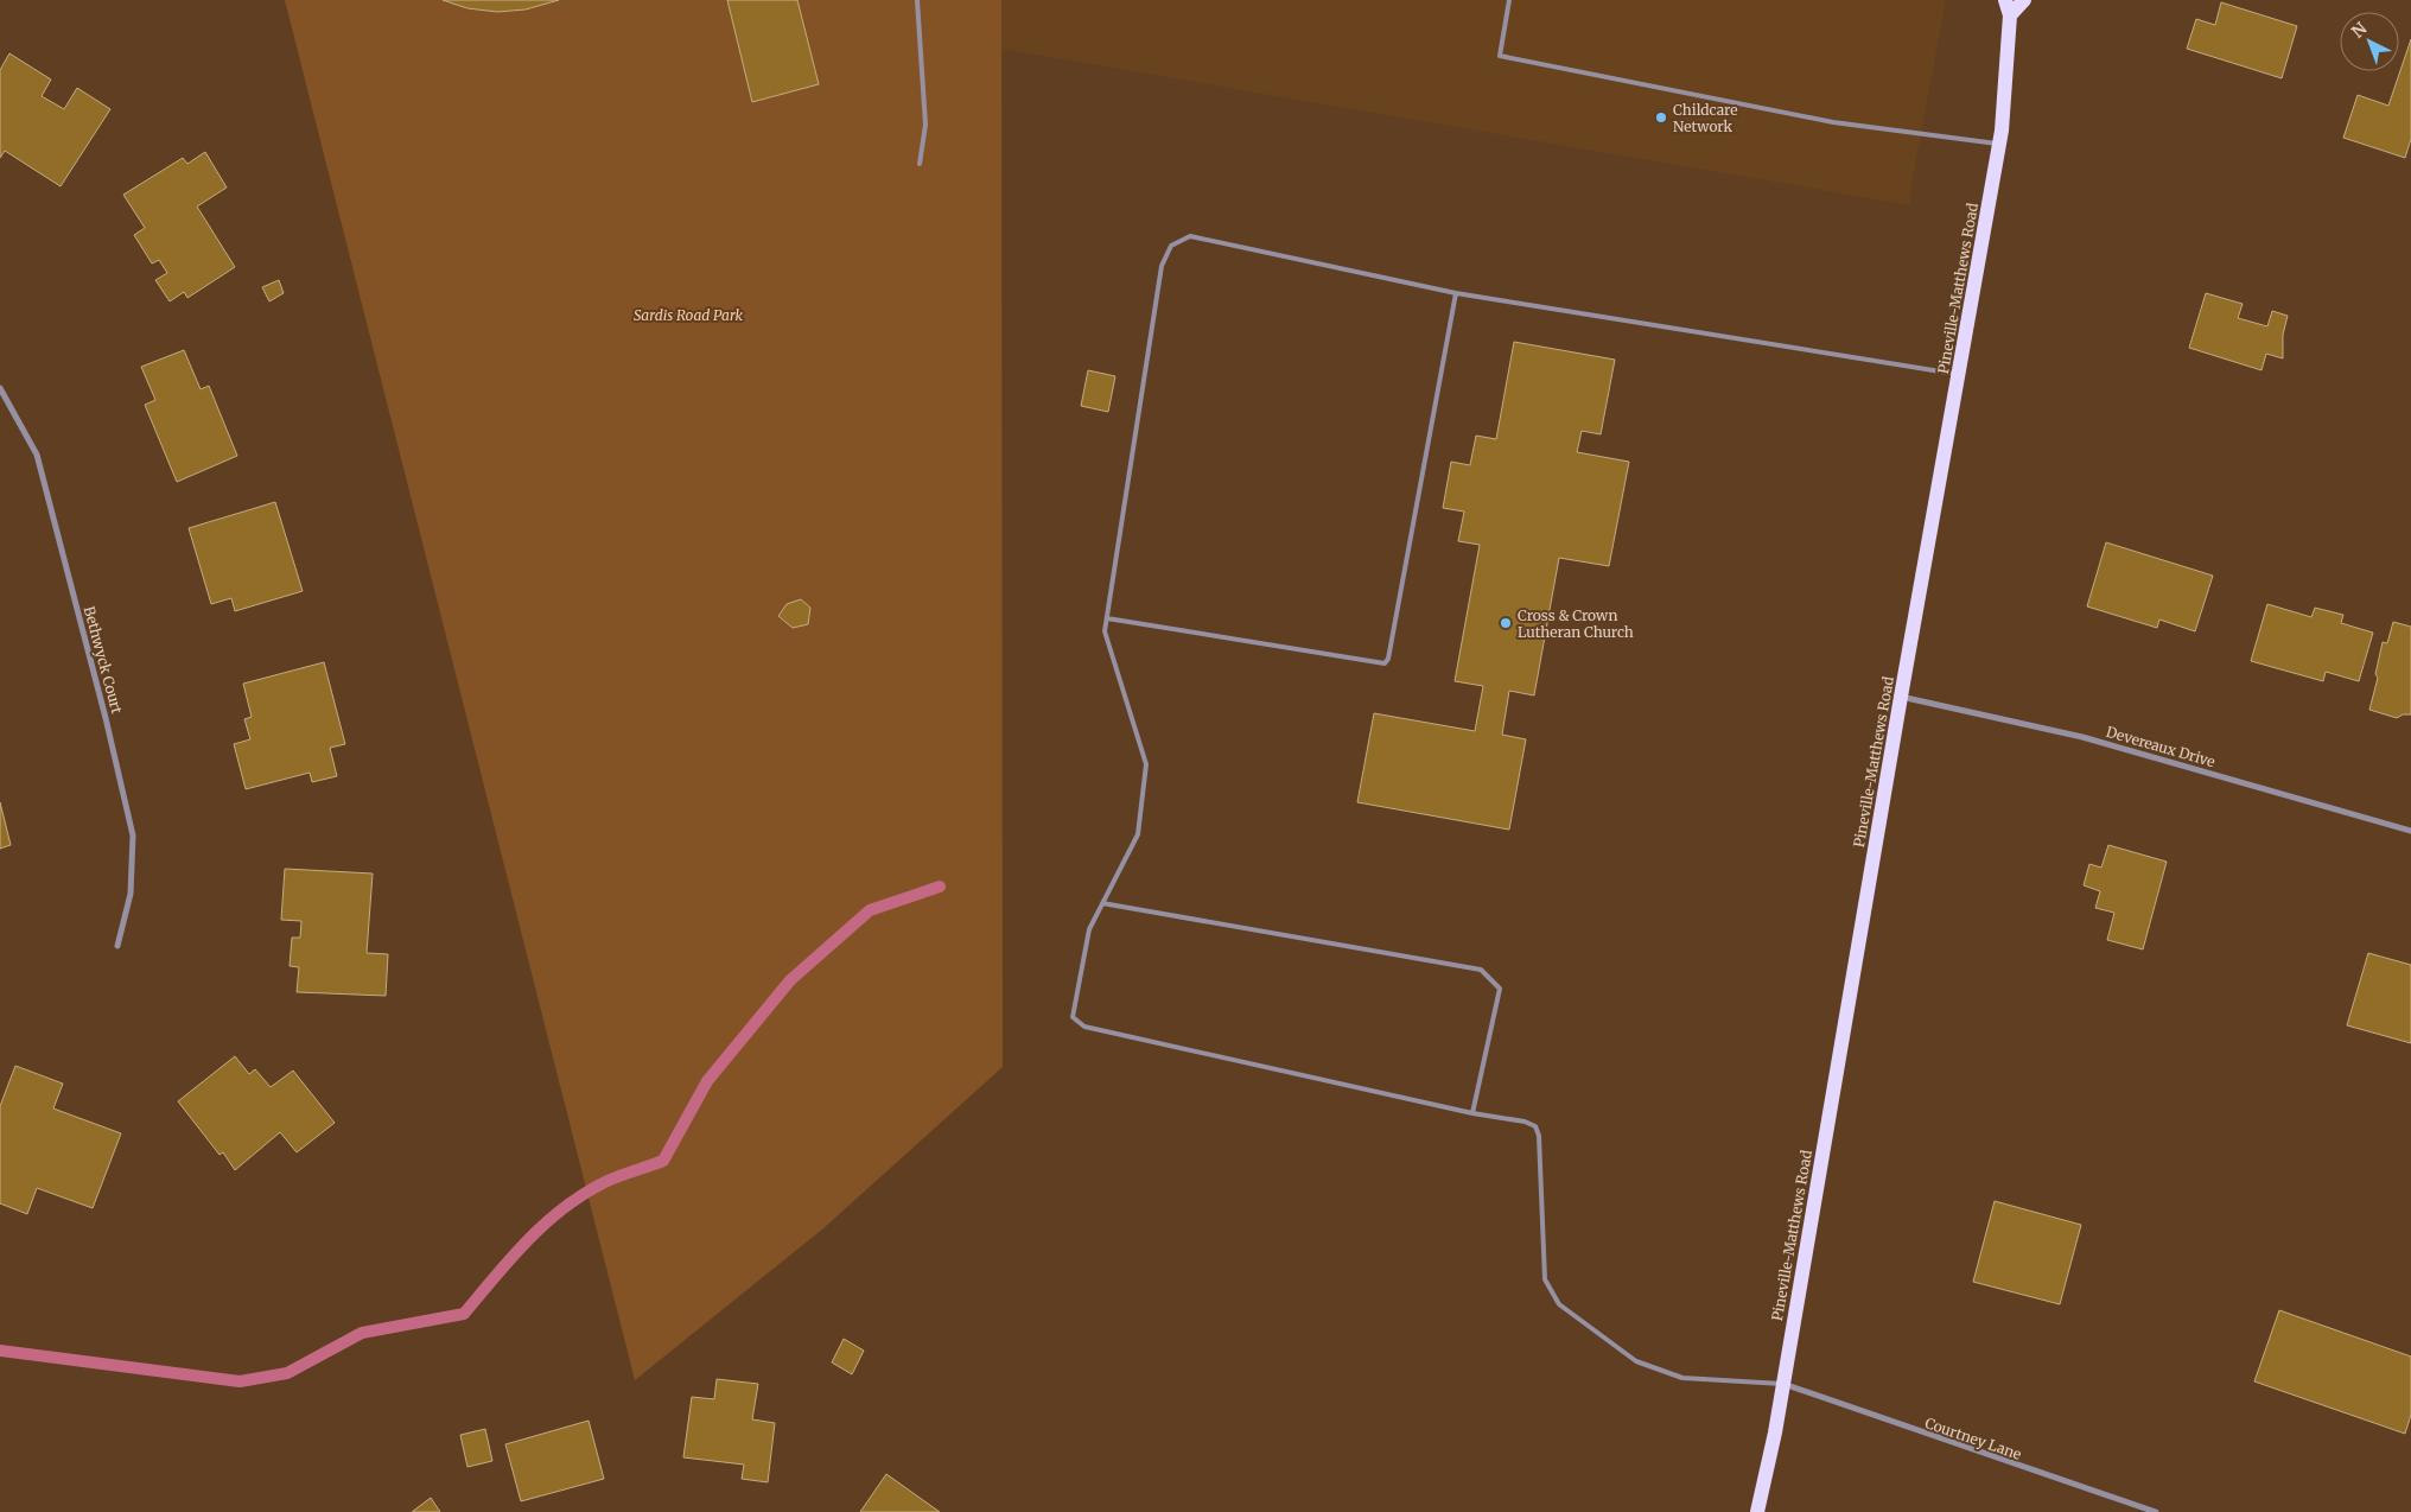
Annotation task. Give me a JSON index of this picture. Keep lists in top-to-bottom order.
{
  "streets": {
    "main road": ["Pineville-Matthews Road"],
    "street": ["Bethwyck Court", "Devereaux Drive", "Courtney Lane"]
  },
  "crossings": [
    ["Pineville-Matthews Road", "Devereaux Drive"],
    ["Pineville-Matthews Road", "Courtney Lane"]
  ],
  "parks": ["Sardis Road Park"],
  "places": ["Childcare Network", "Cross & Crown Lutheran Church"],
  "north": "top left"
}
